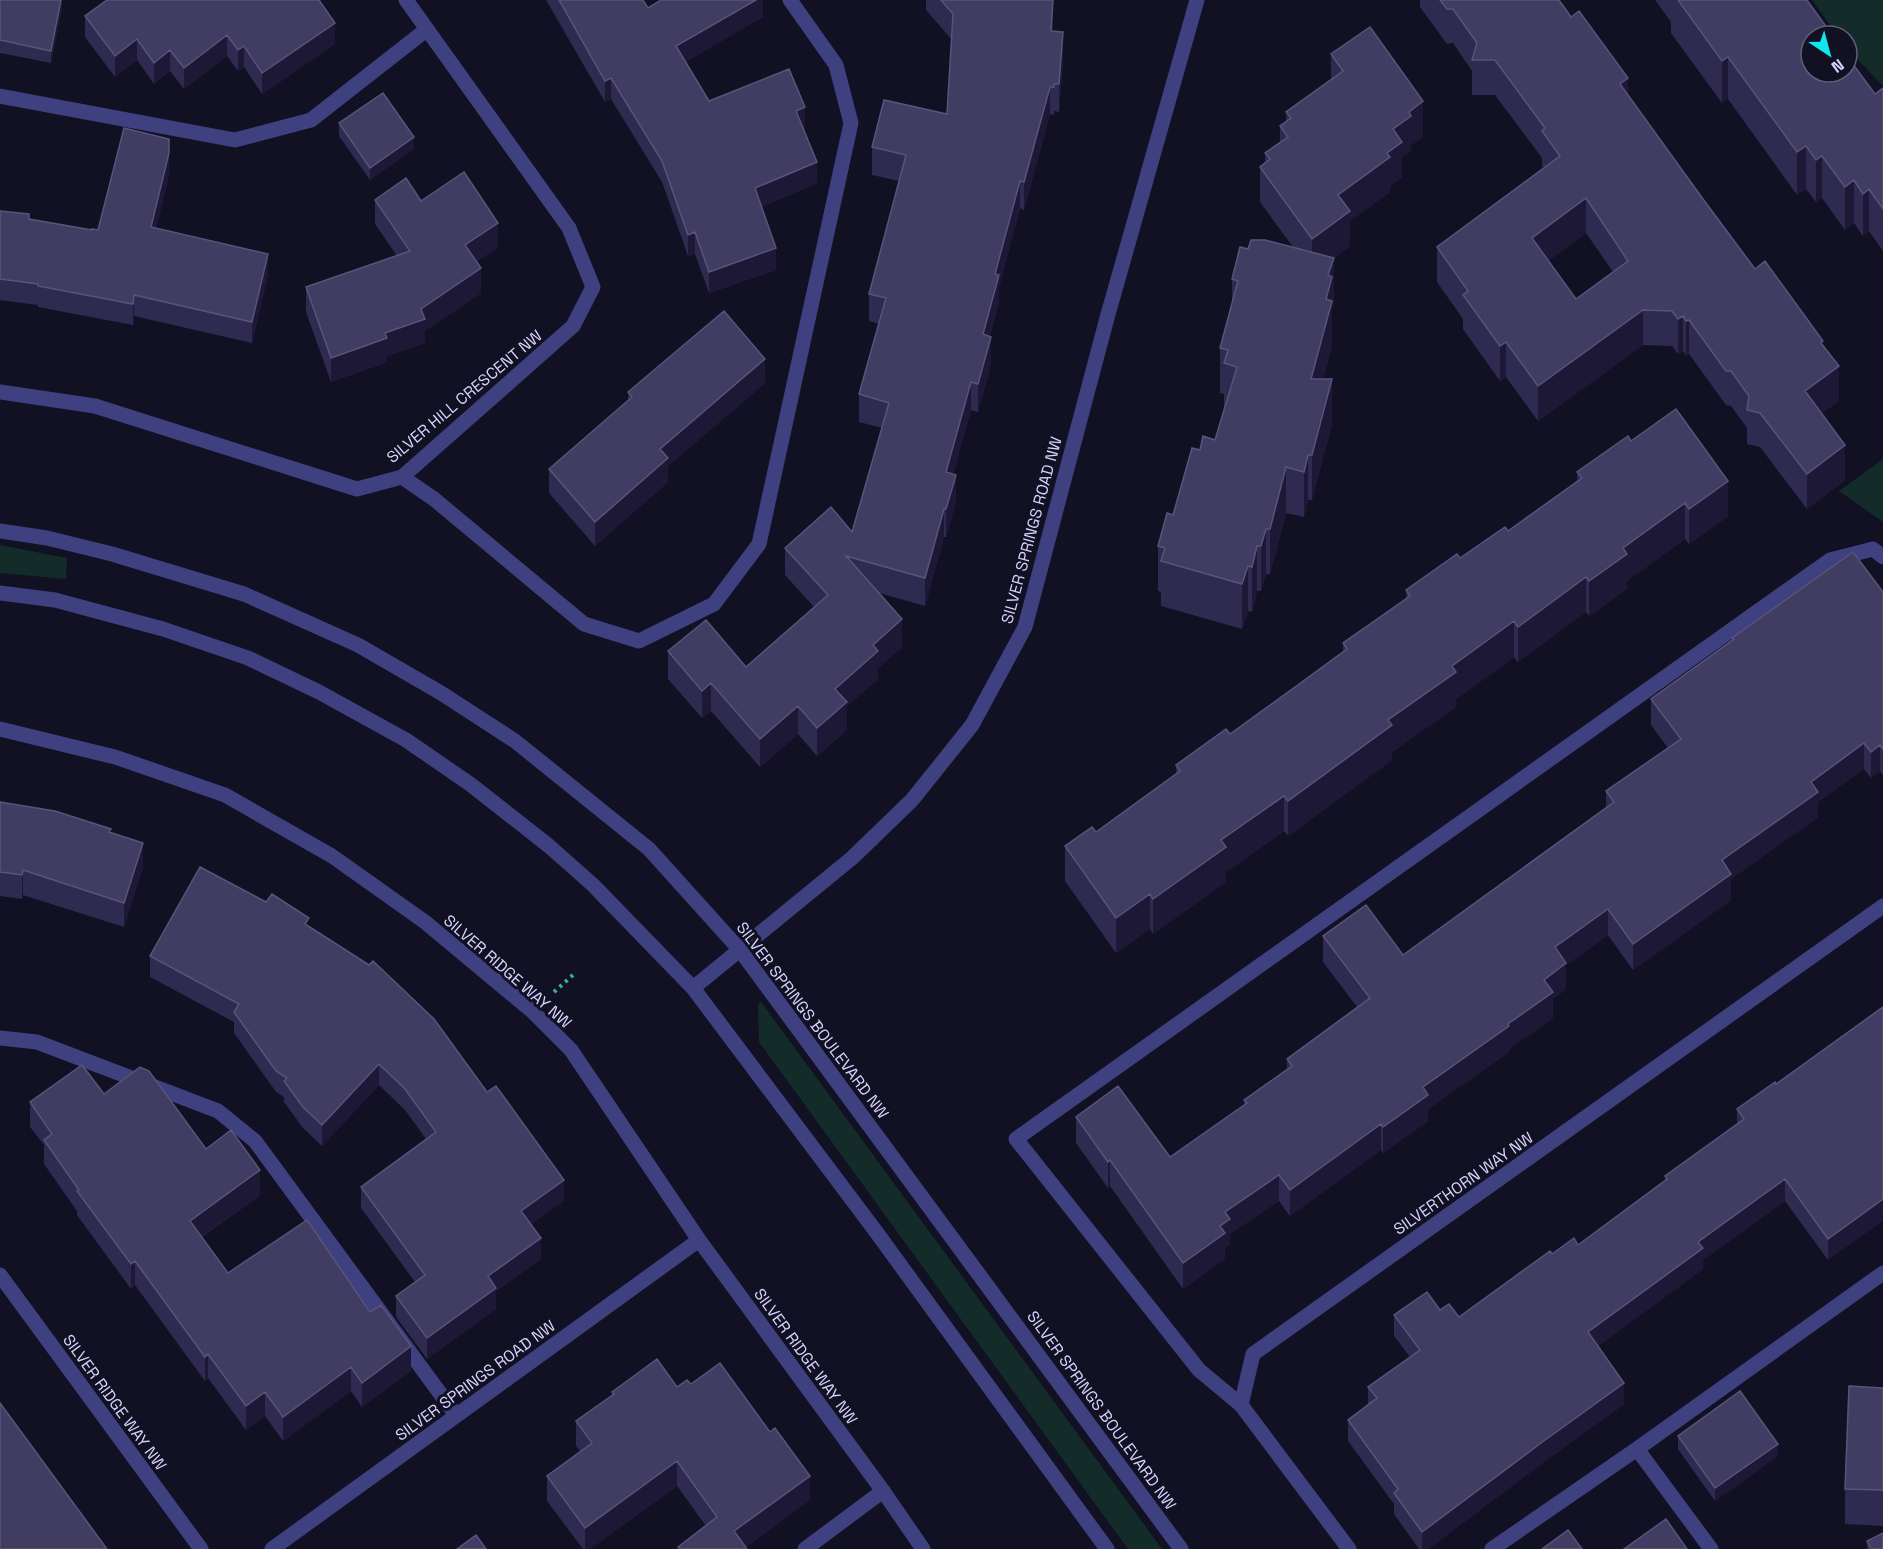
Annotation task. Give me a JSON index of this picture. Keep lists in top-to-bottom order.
{
  "streets": {
    "street": [
      "SILVER HILL CRESCENT NW",
      "SILVER SPRINGS ROAD NW",
      "SILVER RIDGE WAY NW",
      "SILVER SPRINGS BOULEVARD NW",
      "SILVERTHORN WAY NW"
    ]
  },
  "crossings": [
    ["SILVER SPRINGS ROAD NW", "SILVER RIDGE WAY NW"],
    ["SILVER SPRINGS ROAD NW", "SILVER SPRINGS BOULEVARD NW"]
  ],
  "north": "bottom right"
}
